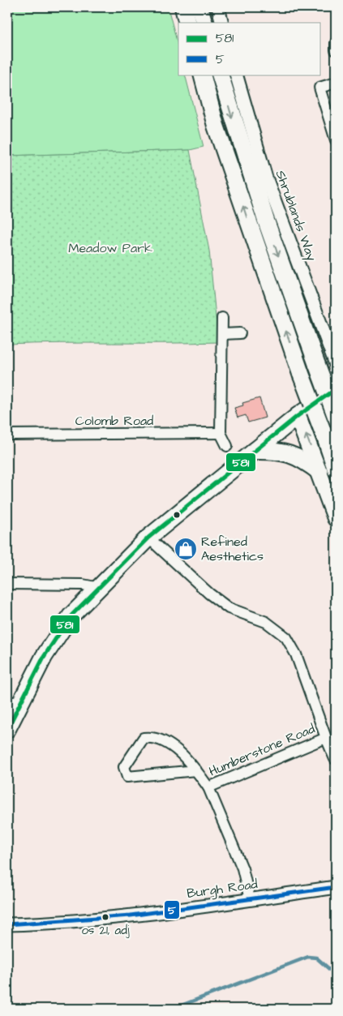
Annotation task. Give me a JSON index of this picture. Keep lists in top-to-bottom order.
{
  "streets": {
    "street": [
      "Shrublands Way",
      "Colomb Road",
      "Humberstone Road",
      "Burgh Road"
    ]
  },
  "crossings": [
    ["Humberstone Road", "Burgh Road"]
  ],
  "parks": ["Meadow Park"],
  "places": {
    "shop": ["Refined Aesthetics"],
    "other": ["os 21, adj"]
  },
  "lines": ["transit line 581", "transit line 5"],
  "legend": ["581", "5"]
}
